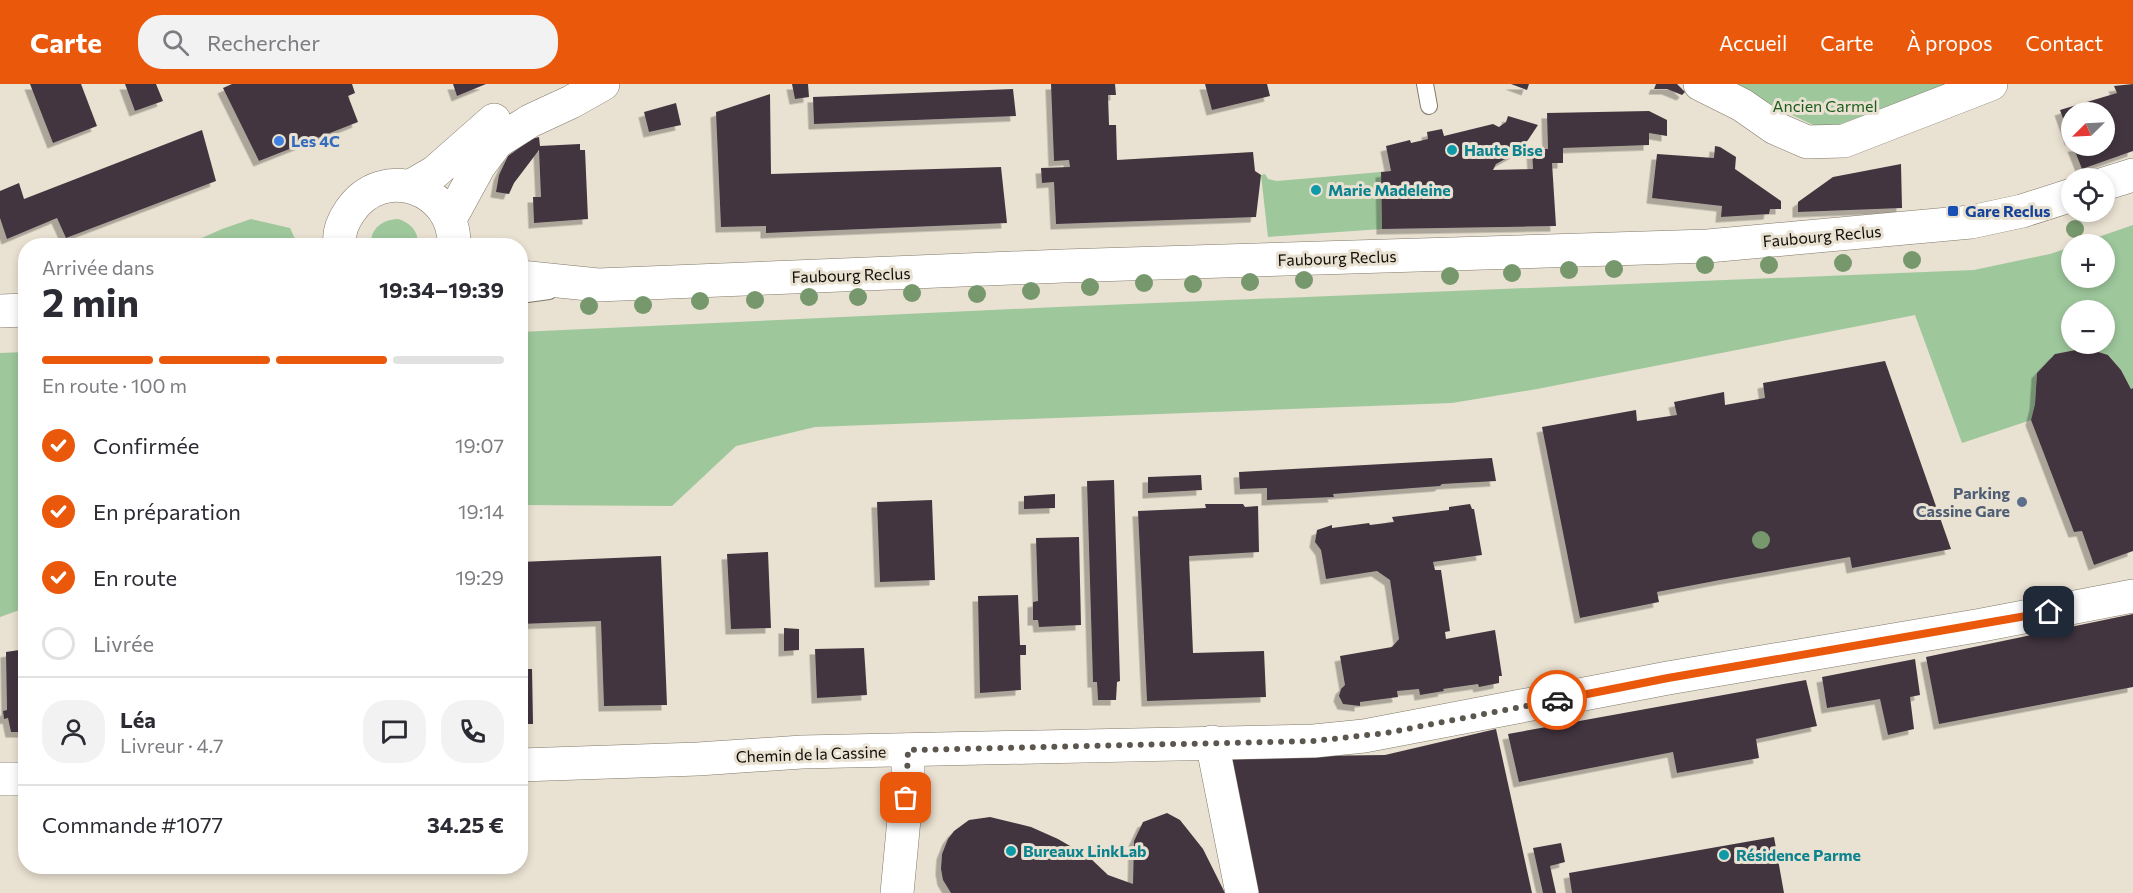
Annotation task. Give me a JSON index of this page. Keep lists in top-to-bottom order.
{
  "streets": {
    "main road": ["Faubourg Reclus", "Chemin de la Cassine"]
  },
  "parks": ["Ancien Carmel"],
  "places": {
    "other": [
      "Les 4C",
      "Haute Bise",
      "Marie Madeleine",
      "Parking Cassine Gare",
      "Bureaux LinkLab",
      "Résidence Parme"
    ],
    "transit": ["Gare Reclus"]
  },
  "north": "bottom left",
  "page": {
    "header": "Carte",
    "search": "Rechercher",
    "nav": [
      "Accueil",
      "Carte",
      "À propos",
      "Contact"
    ],
    "map_buttons": ["+", "−"],
    "heading": ["2 min", "Arrivée dans", "19:34–19:39"],
    "panel": [
      "Léa",
      "Livreur · 4.7",
      "Commande #1077",
      "34.25 €"
    ],
    "bar": "En route · 100 m",
    "list": [
      ["Confirmée", "19:07"],
      ["En préparation", "19:14"],
      ["En route", "19:29"],
      "Livrée"
    ]
  }
}
